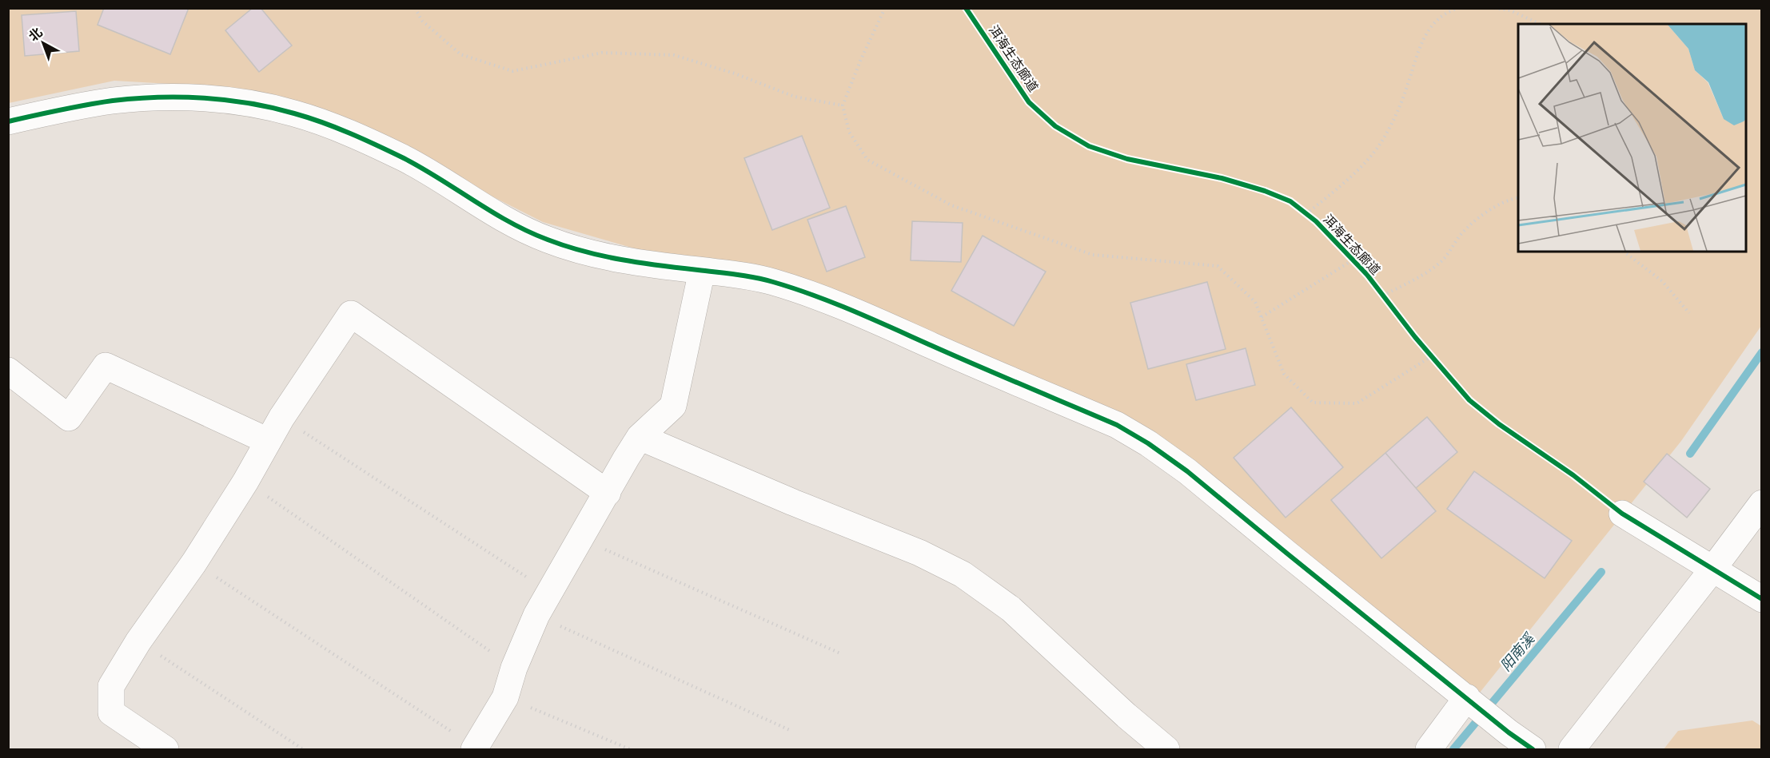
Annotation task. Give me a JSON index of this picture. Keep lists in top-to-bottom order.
{
  "streets": {
    "cycle path": ["洱海生态廊道"]
  },
  "water": ["阳南溪"],
  "north": "top left"
}
